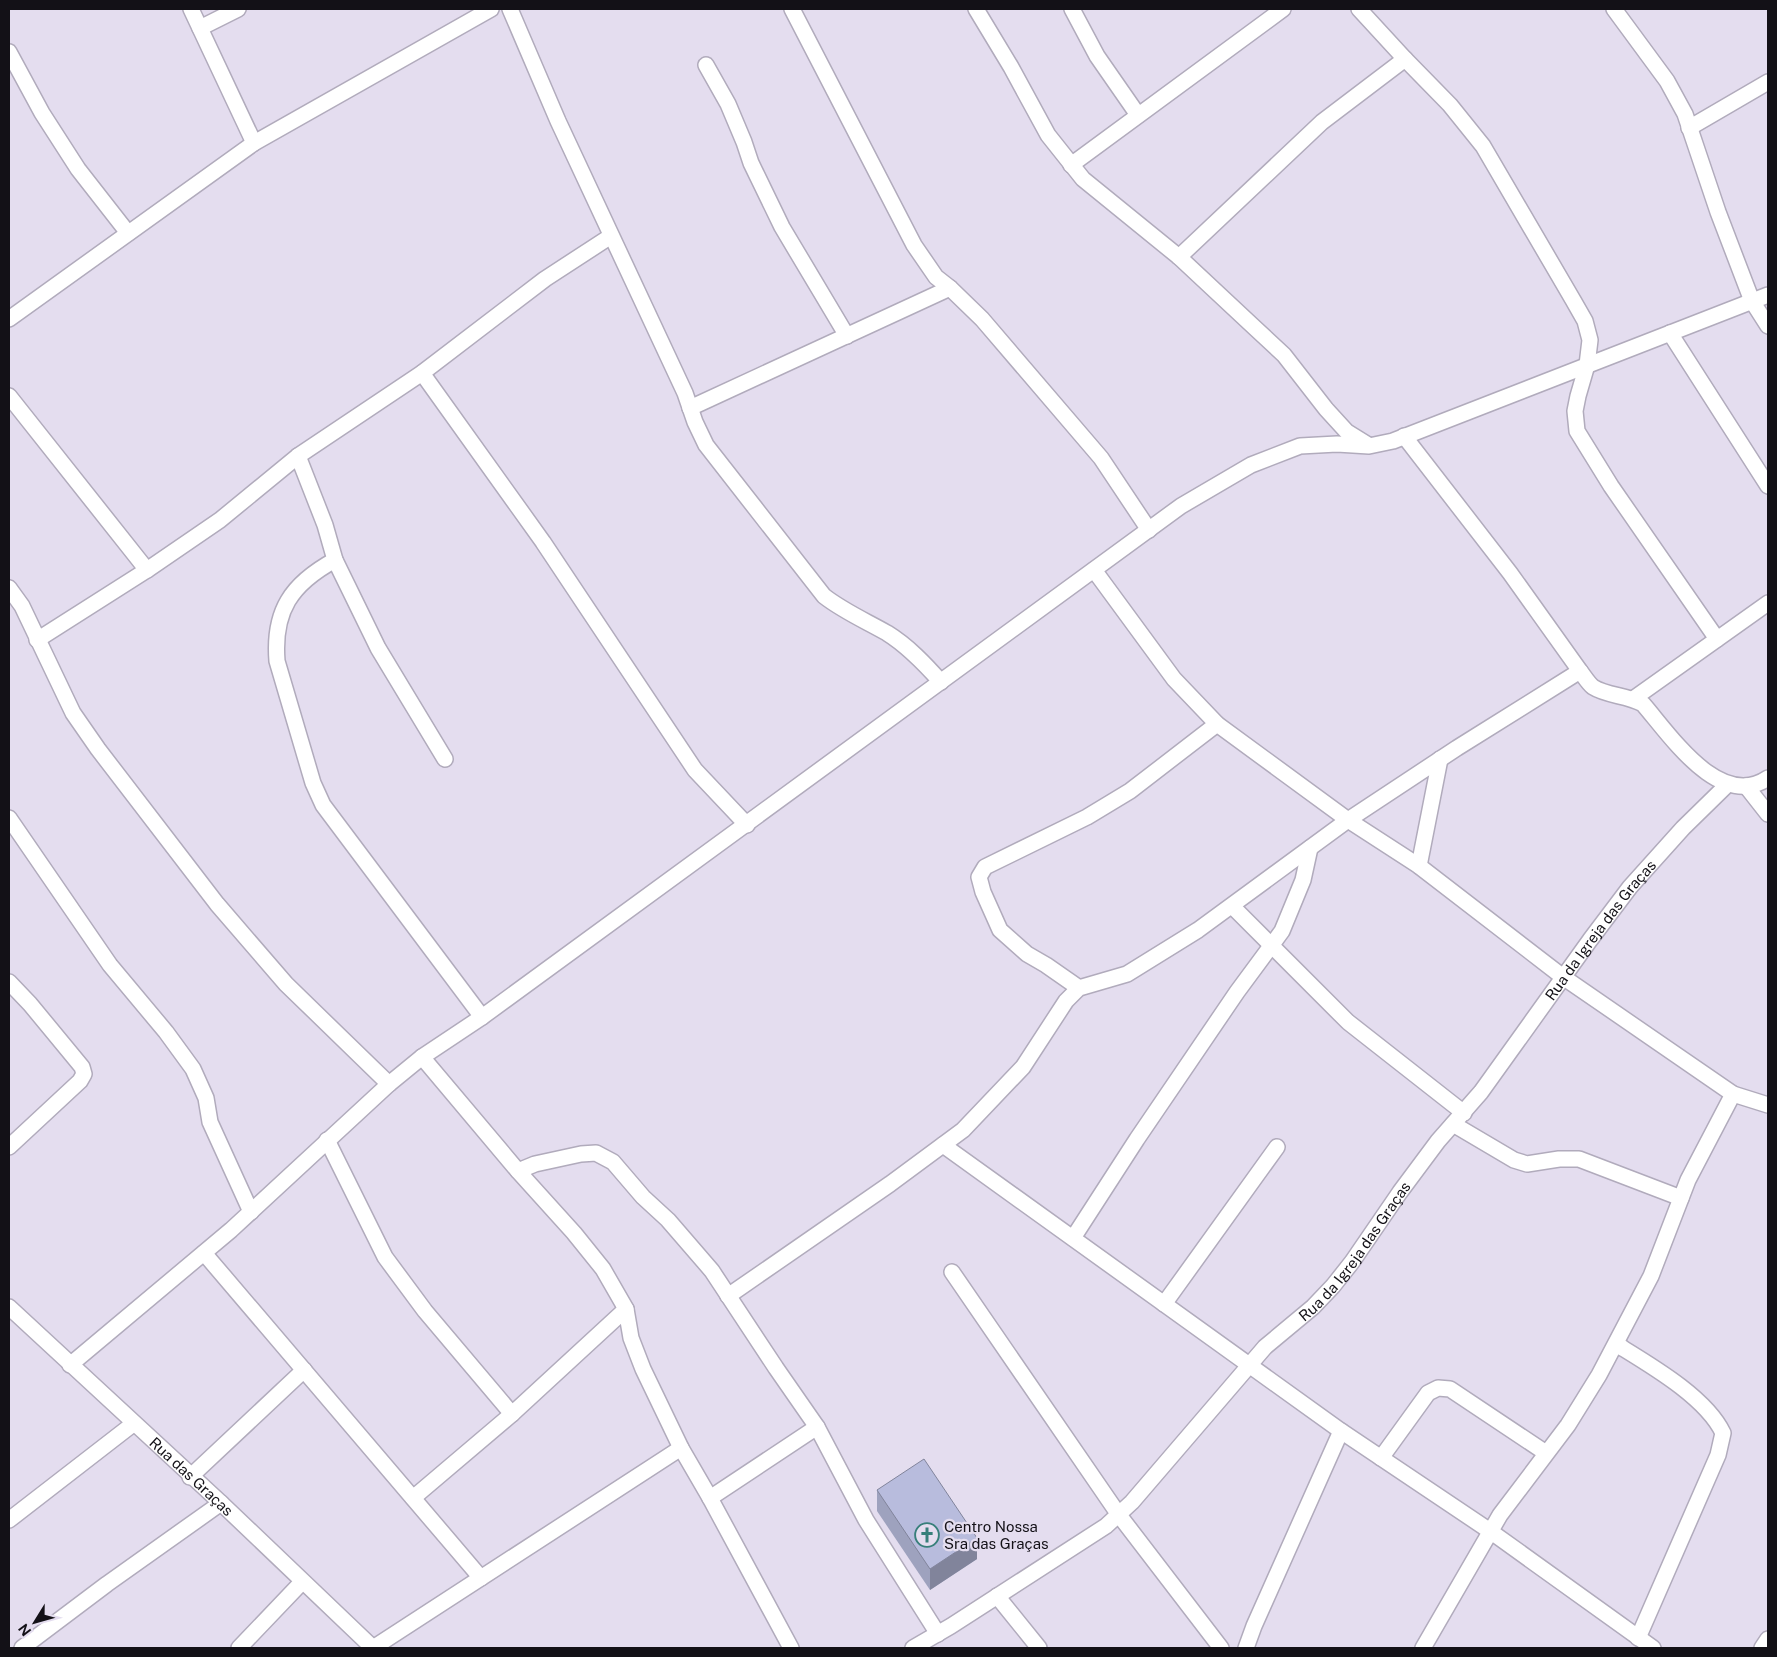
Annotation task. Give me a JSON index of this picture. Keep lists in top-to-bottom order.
{
  "streets": {
    "street": ["Rua da Igreja das Graças", "Rua das Graças"]
  },
  "places": {
    "church": ["Centro Nossa Sra das Graças"]
  },
  "north": "bottom left"
}
